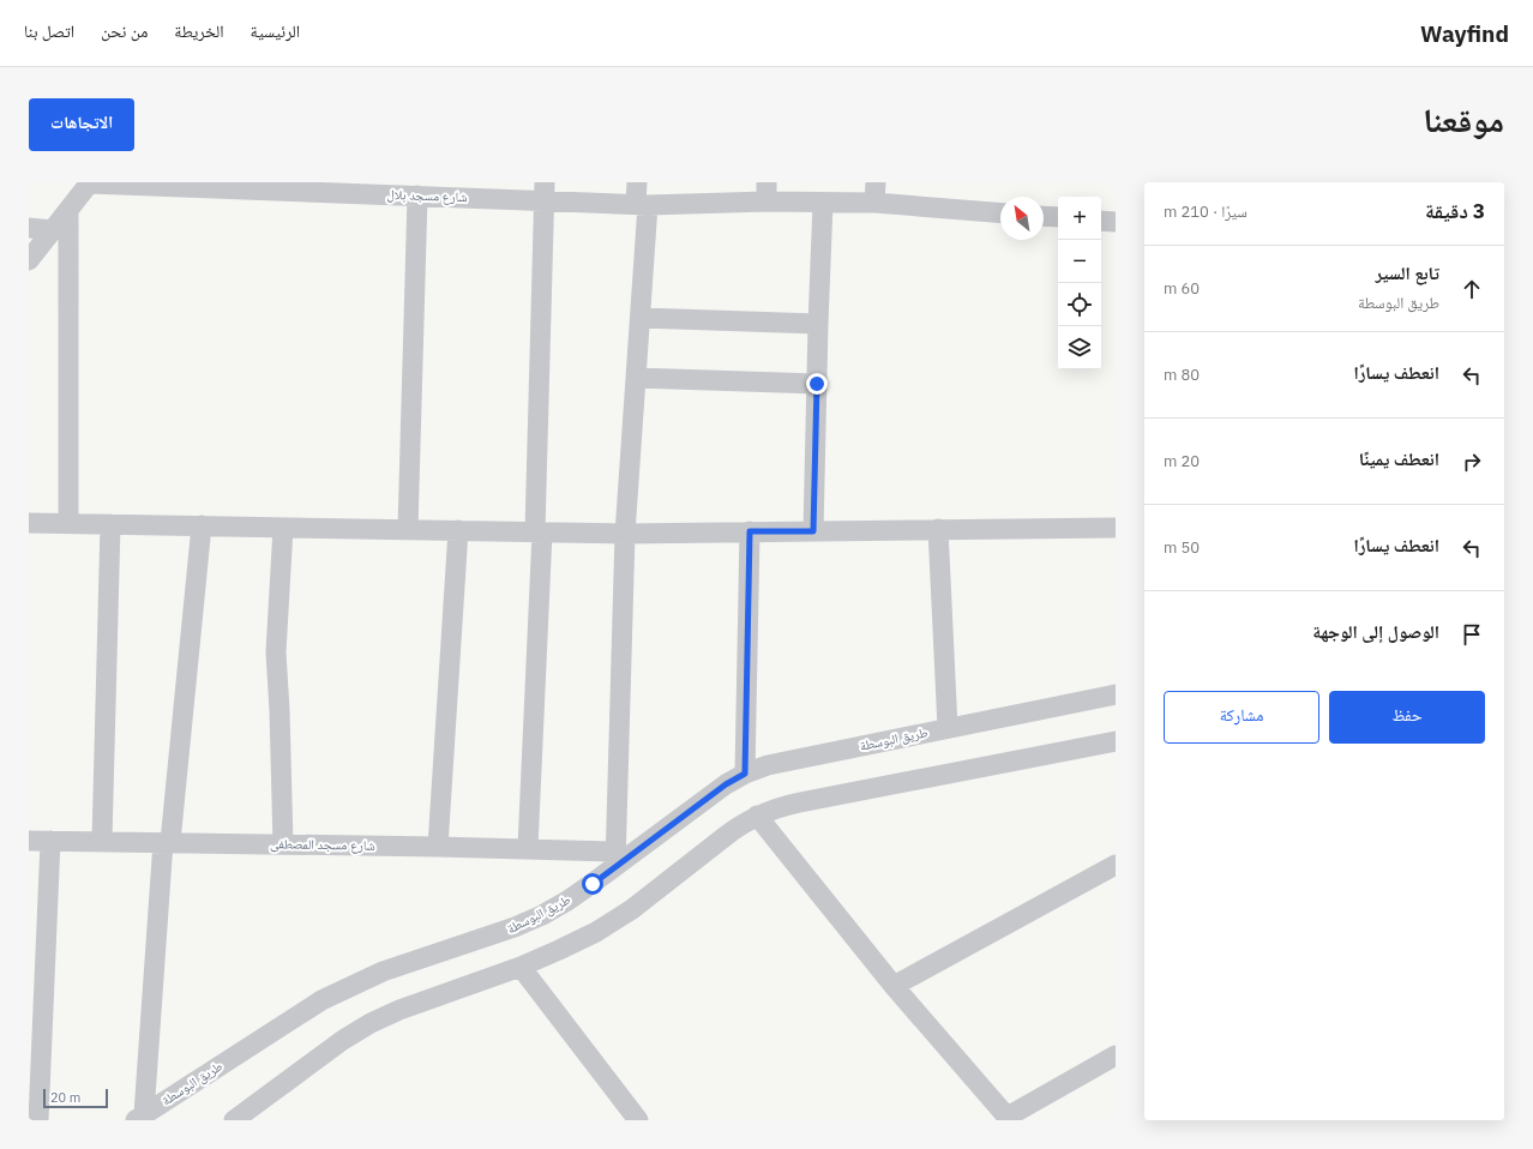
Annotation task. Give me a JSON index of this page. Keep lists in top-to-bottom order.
{
  "streets": {
    "street": ["شارع مسجد بلال", "طريق البوسطة", "شارع مسجد المصطفى"]
  },
  "crossings": [
    ["طريق البوسطة", "شارع مسجد المصطفى"]
  ],
  "scale_bar": "20 m",
  "north": "top left",
  "page": {
    "header": "Wayfind",
    "nav": [
      "الرئيسية",
      "الخريطة",
      "من نحن",
      "اتصل بنا"
    ],
    "title": "موقعنا",
    "buttons": [
      "الاتجاهات",
      ["حفظ", "مشاركة"]
    ],
    "heading": ["3 دقيقة", "سيرًا · 210 m"],
    "map_buttons": ["+", "−"],
    "list": [
      ["تابع السير", "طريق البوسطة", "60 m"],
      ["انعطف يسارًا", "80 m"],
      ["انعطف يمينًا", "20 m"],
      ["انعطف يسارًا", "50 m"],
      "الوصول إلى الوجهة"
    ],
    "scale": "20 m"
  }
}
